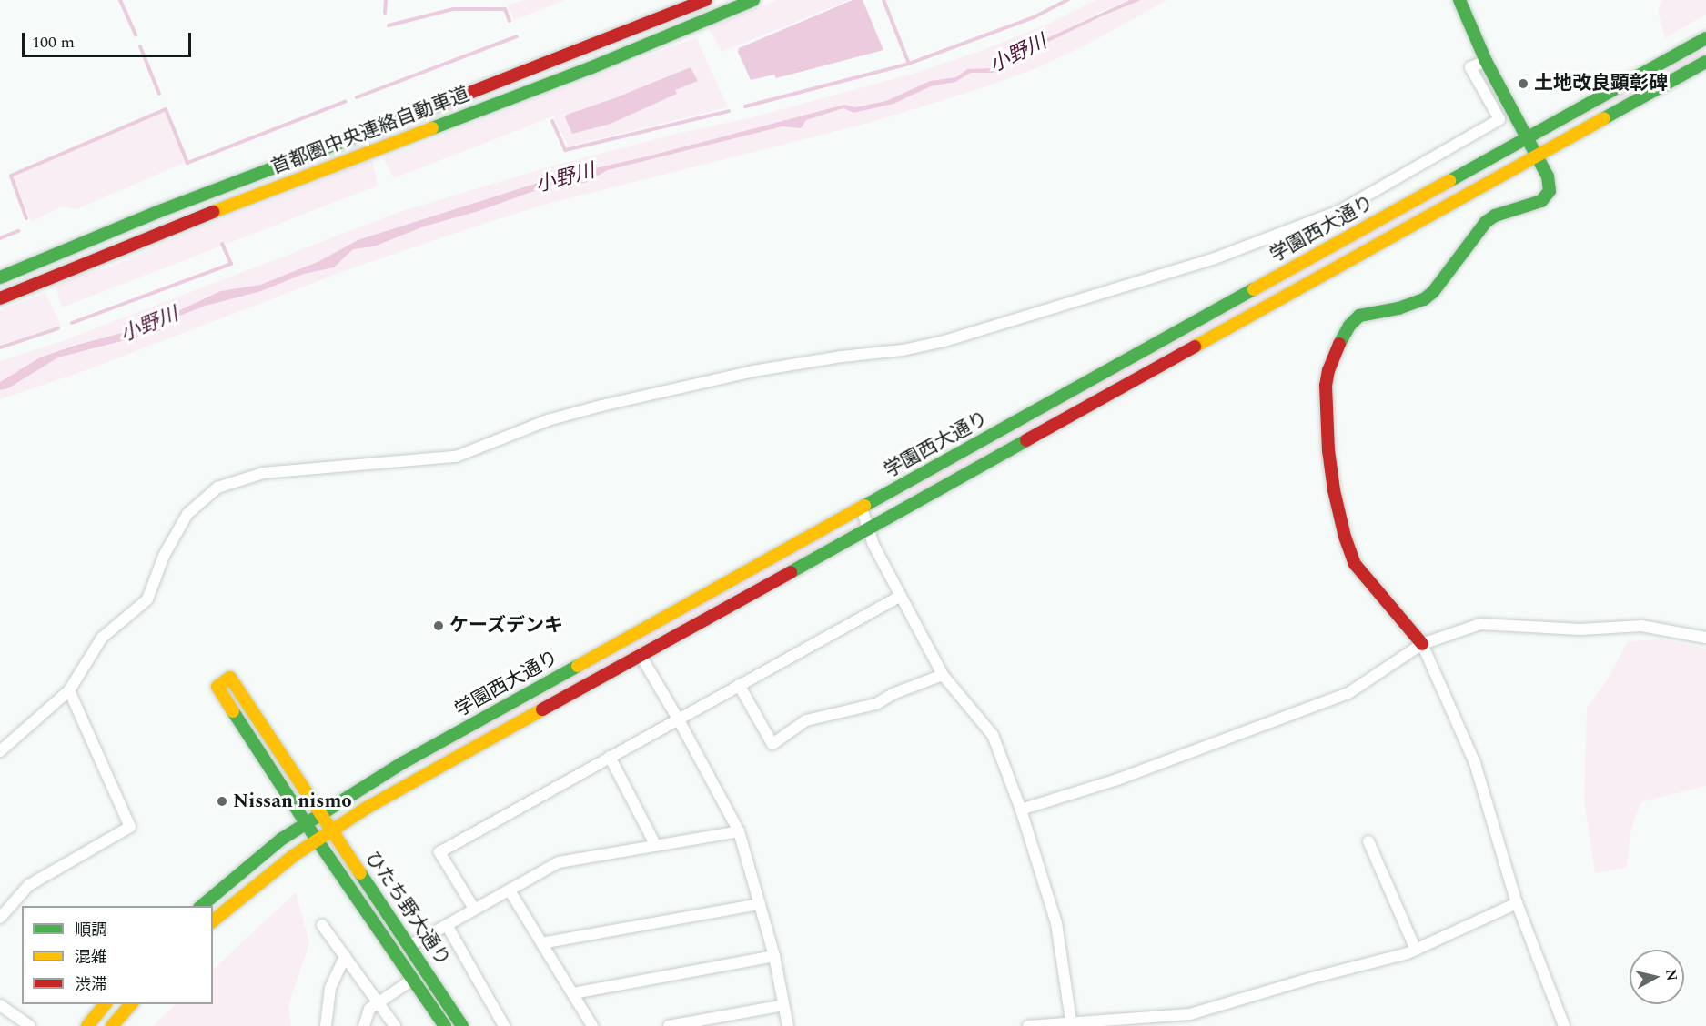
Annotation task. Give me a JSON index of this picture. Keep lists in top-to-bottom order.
{
  "streets": {
    "main road": ["首都圏中央連絡自動車道", "学園西大通り", "ひたち野大通り"]
  },
  "crossings": [
    ["学園西大通り", "ひたち野大通り"]
  ],
  "water": ["小野川"],
  "places": ["土地改良顕彰碑", "ケーズデンキ", "Nissan nismo"],
  "legend": ["順調", "混雑", "渋滞"],
  "scale_bar": "100 m",
  "north": "right"
}
